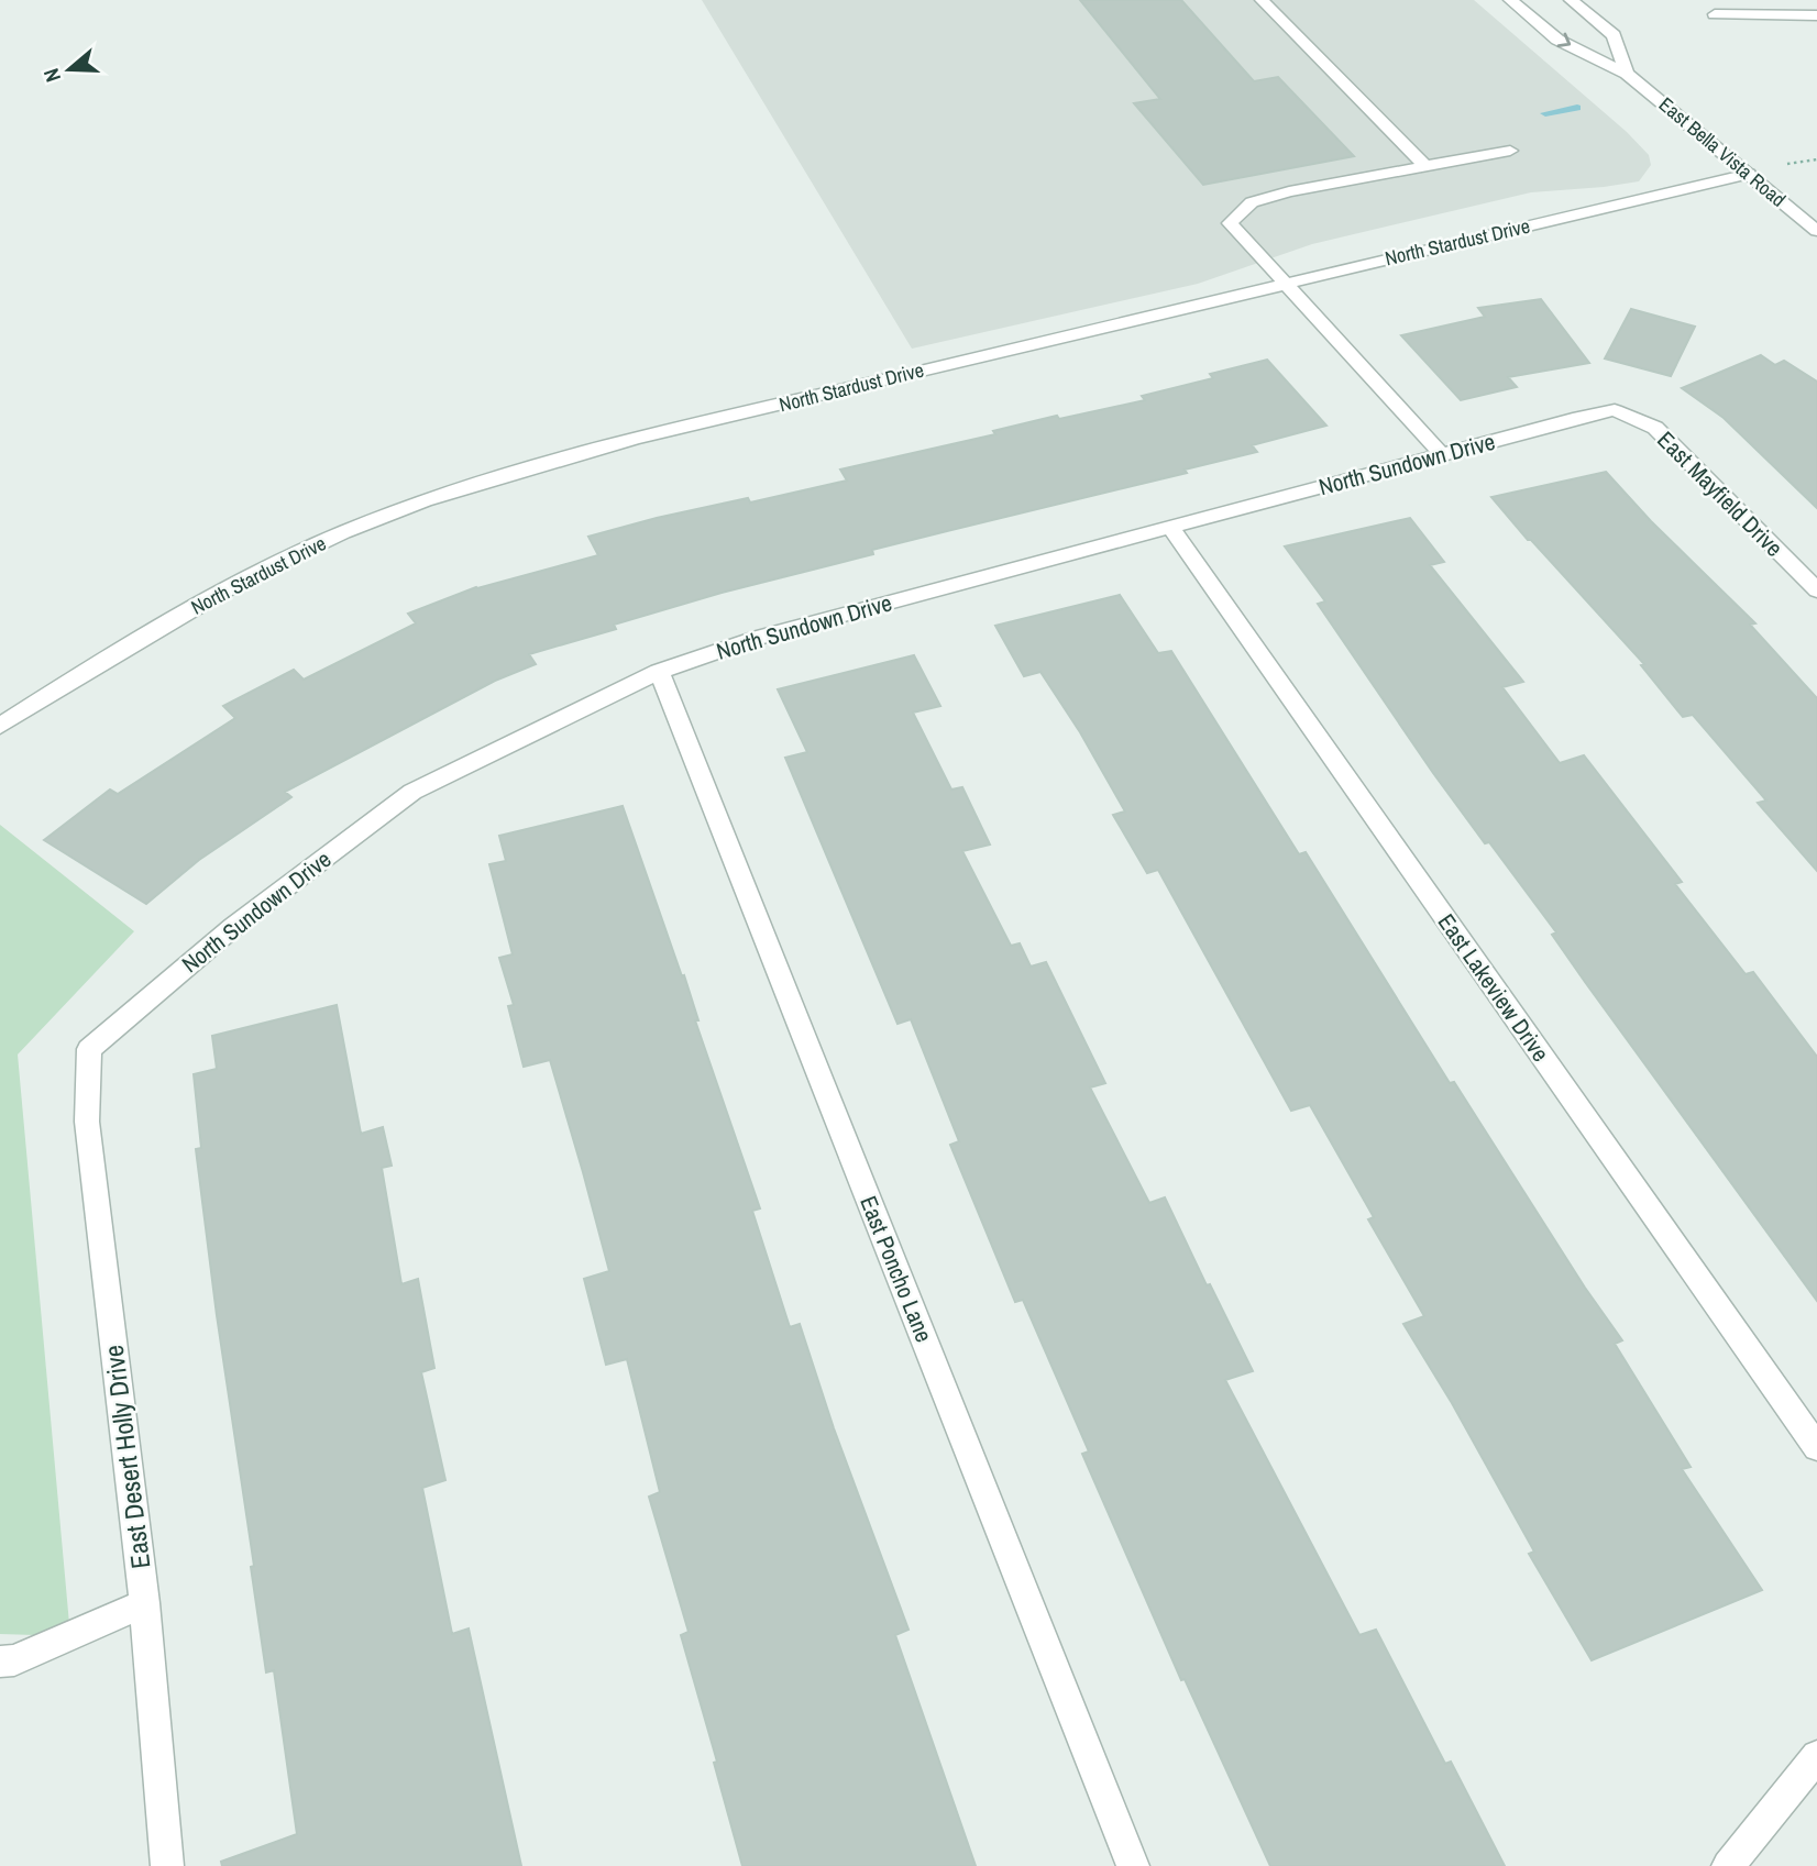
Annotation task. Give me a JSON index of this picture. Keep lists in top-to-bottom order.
{
  "streets": {
    "street": [
      "East Bella Vista Road",
      "North Stardust Drive",
      "North Sundown Drive",
      "East Mayfield Drive",
      "East Lakeview Drive",
      "East Poncho Lane",
      "East Desert Holly Drive"
    ]
  },
  "crossings": [
    ["East Bella Vista Road", "North Stardust Drive"],
    ["North Sundown Drive", "East Mayfield Drive"],
    ["North Sundown Drive", "East Lakeview Drive"],
    ["North Sundown Drive", "East Poncho Lane"],
    ["North Sundown Drive", "East Desert Holly Drive"]
  ],
  "north": "left"
}
